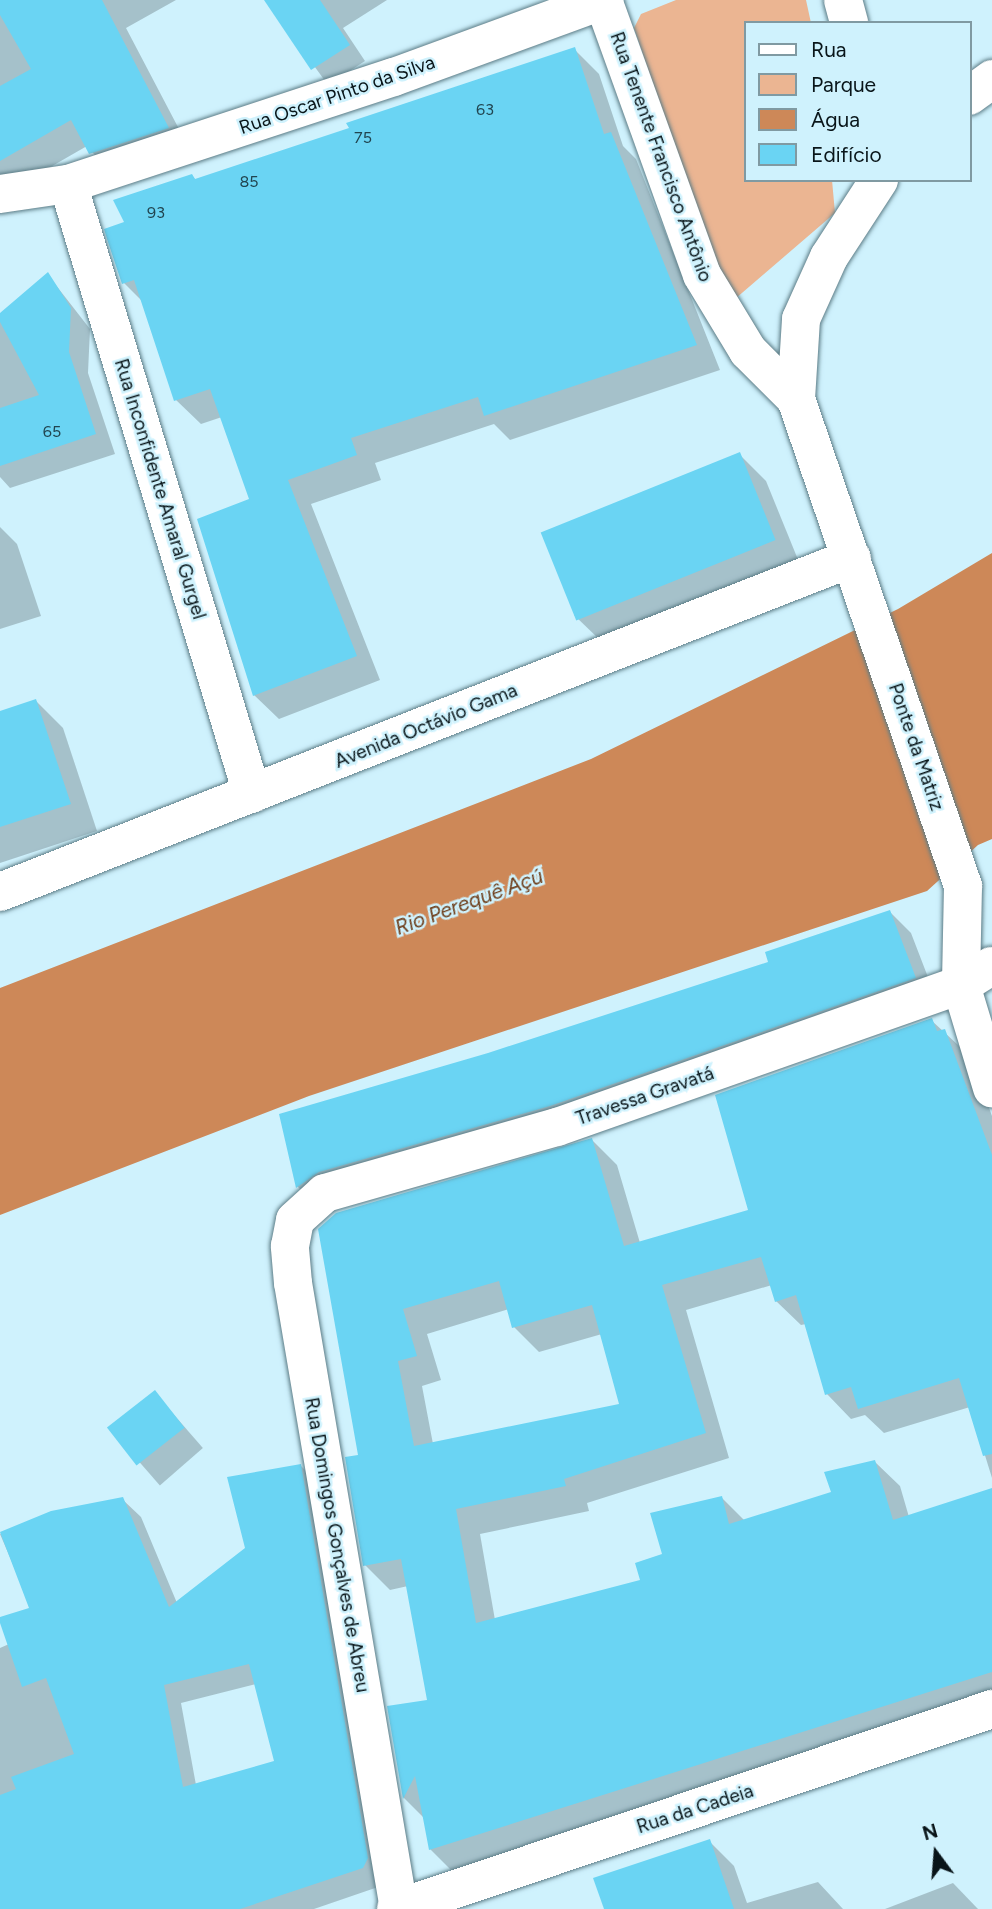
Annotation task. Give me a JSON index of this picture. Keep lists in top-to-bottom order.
{
  "streets": {
    "street": [
      "Rua Oscar Pinto da Silva",
      "Rua Tenente Francisco Antônio",
      "Rua Inconfidente Amaral Gurgel",
      "Avenida Octávio Gama",
      "Ponte da Matriz",
      "Travessa Gravatá",
      "Rua Domingos Gonçalves de Abreu",
      "Rua da Cadeia"
    ]
  },
  "crossings": [
    ["Rua Oscar Pinto da Silva", "Rua Tenente Francisco Antônio"],
    ["Rua Oscar Pinto da Silva", "Rua Inconfidente Amaral Gurgel"],
    ["Rua Tenente Francisco Antônio", "Avenida Octávio Gama"],
    ["Rua Tenente Francisco Antônio", "Ponte da Matriz"],
    ["Rua Inconfidente Amaral Gurgel", "Avenida Octávio Gama"],
    ["Ponte da Matriz", "Travessa Gravatá"],
    ["Travessa Gravatá", "Rua Domingos Gonçalves de Abreu"],
    ["Rua Domingos Gonçalves de Abreu", "Rua da Cadeia"]
  ],
  "water": ["Rio Perequê Açú"],
  "house_numbers": [
    "63",
    "75",
    "85",
    "93",
    "65"
  ],
  "legend": [
    "Rua",
    "Parque",
    "Água",
    "Edifício"
  ],
  "north": "top"
}
